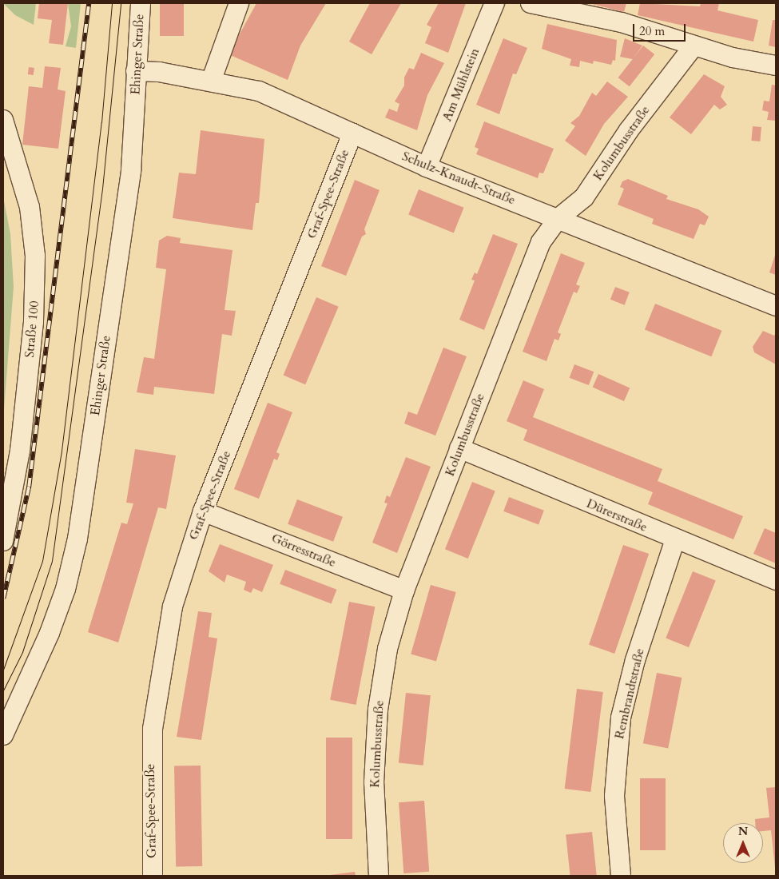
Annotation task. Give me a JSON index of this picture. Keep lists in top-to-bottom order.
{
  "streets": {
    "street": [
      "Ehinger Straße",
      "Am Mühlstein",
      "Kolumbusstraße",
      "Schulz-Knaudt-Straße",
      "Graf-Spee-Straße",
      "Straße 100",
      "Dürerstraße",
      "Görresstraße",
      "Rembrandtstraße"
    ]
  },
  "crossings": [
    ["Ehinger Straße", "Schulz-Knaudt-Straße"],
    ["Am Mühlstein", "Schulz-Knaudt-Straße"],
    ["Kolumbusstraße", "Schulz-Knaudt-Straße"],
    ["Kolumbusstraße", "Dürerstraße"],
    ["Kolumbusstraße", "Görresstraße"],
    ["Schulz-Knaudt-Straße", "Graf-Spee-Straße"],
    ["Graf-Spee-Straße", "Görresstraße"],
    ["Dürerstraße", "Rembrandtstraße"]
  ],
  "scale_bar": "20 m",
  "north": "top"
}
